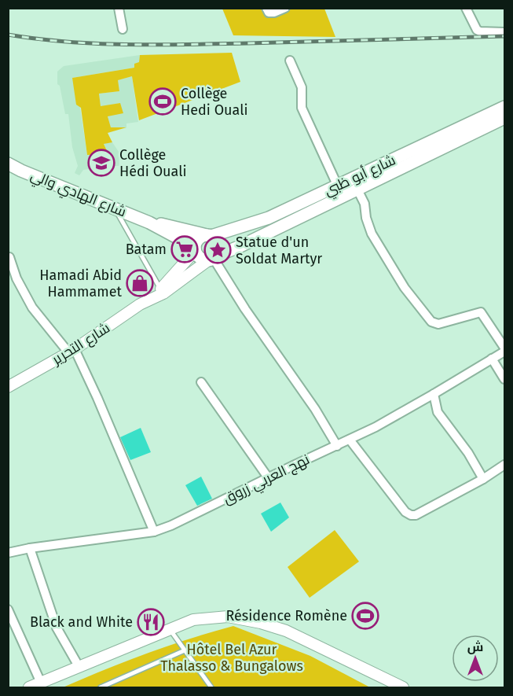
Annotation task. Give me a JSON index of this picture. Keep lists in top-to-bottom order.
{
  "streets": {
    "main road": ["شارع أبو ظبي", "شارع الهادي والي"],
    "street": ["شارع التحرير", "نهج العربي زروق"]
  },
  "crossings": [
    ["شارع أبو ظبي", "شارع الهادي والي"],
    ["شارع أبو ظبي", "شارع التحرير"],
    ["شارع الهادي والي", "شارع التحرير"]
  ],
  "parks": ["Hôtel Bel Azur Thalasso & Bungalows"],
  "places": {
    "sports": ["Collège Hedi Ouali", "Résidence Romène"],
    "school or university": ["Collège Hédi Ouali"],
    "supermarket": ["Batam"],
    "place": ["Statue d'un Soldat Martyr"],
    "shop": ["Hamadi Abid Hammamet"],
    "restaurant": ["Black and White"]
  },
  "north": "top"
}
